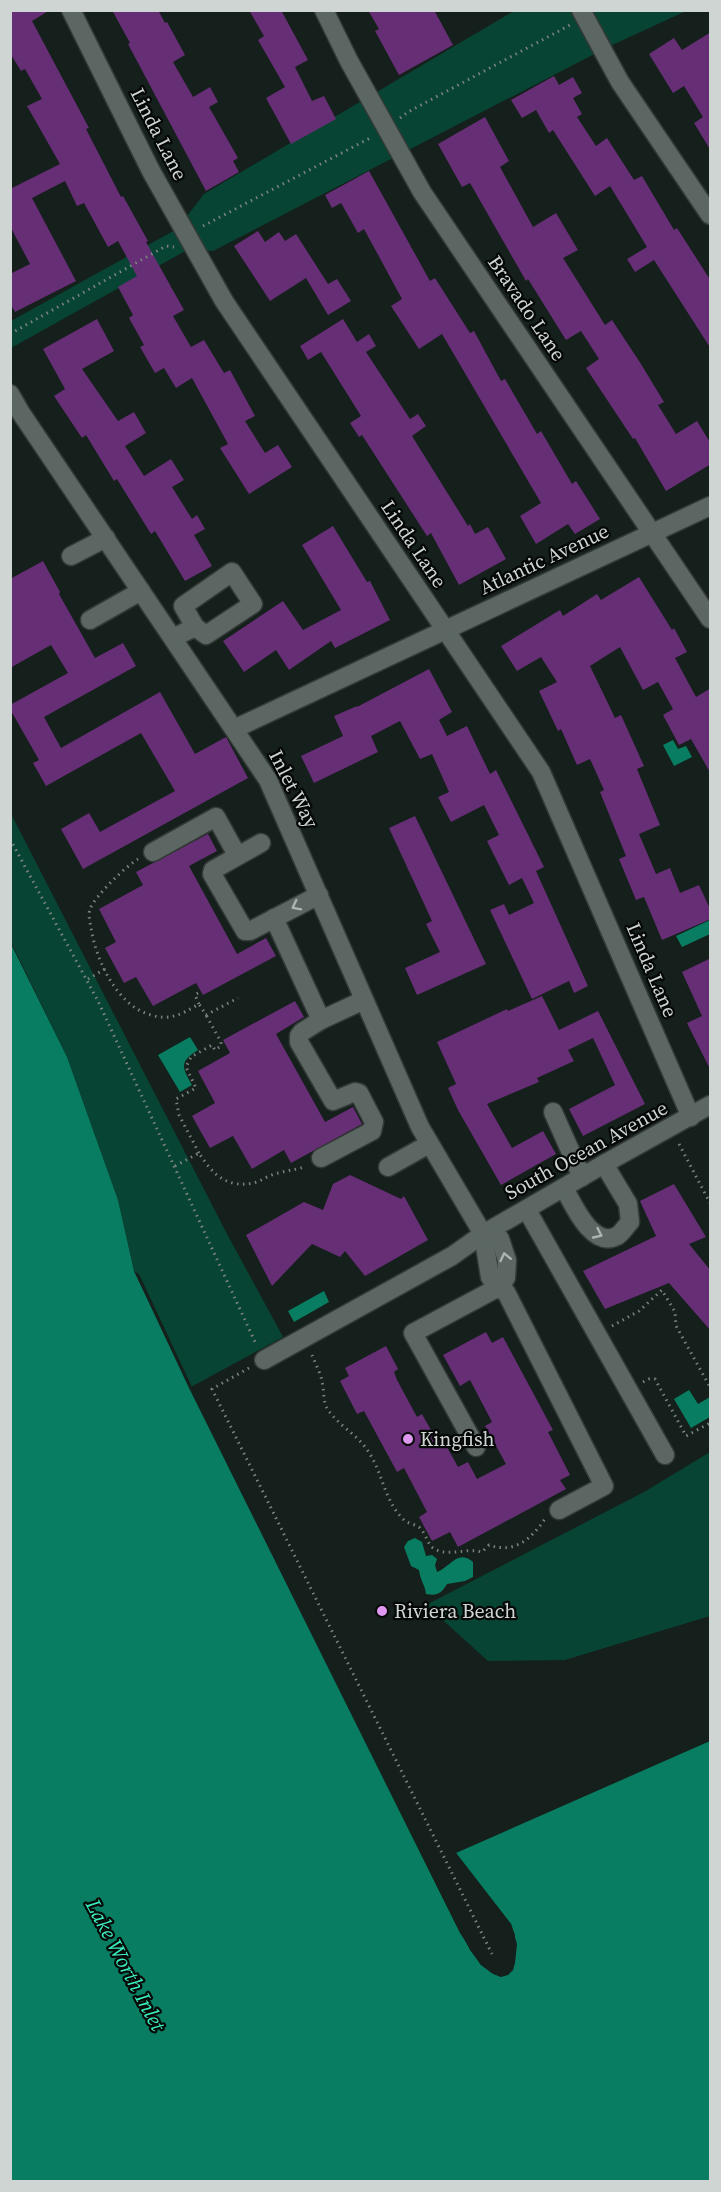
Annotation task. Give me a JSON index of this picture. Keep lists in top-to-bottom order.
{
  "streets": {
    "street": [
      "Linda Lane",
      "Bravado Lane",
      "Atlantic Avenue",
      "Inlet Way",
      "South Ocean Avenue"
    ]
  },
  "crossings": [
    ["Linda Lane", "Atlantic Avenue"],
    ["Linda Lane", "South Ocean Avenue"],
    ["Bravado Lane", "Atlantic Avenue"],
    ["Atlantic Avenue", "Inlet Way"],
    ["Inlet Way", "South Ocean Avenue"]
  ],
  "water": ["Lake Worth Inlet"],
  "places": ["Kingfish", "Riviera Beach"]
}
